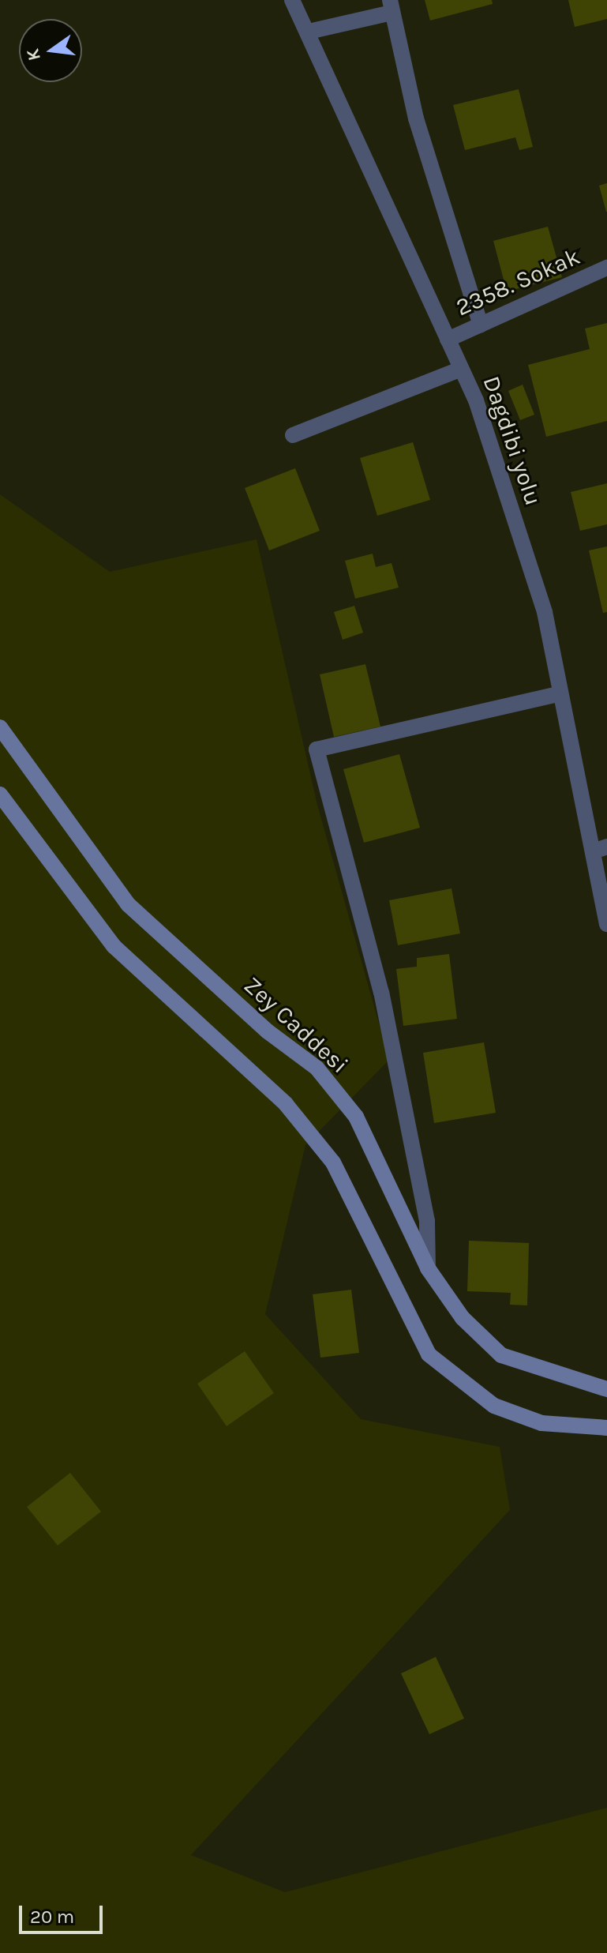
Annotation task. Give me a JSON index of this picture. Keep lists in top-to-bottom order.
{
  "streets": {
    "main road": ["Zey Caddesi"],
    "street": ["2358. Sokak", "Dagdibi yolu"]
  },
  "crossings": [
    ["2358. Sokak", "Dagdibi yolu"]
  ],
  "scale_bar": "20 m",
  "north": "left"
}
